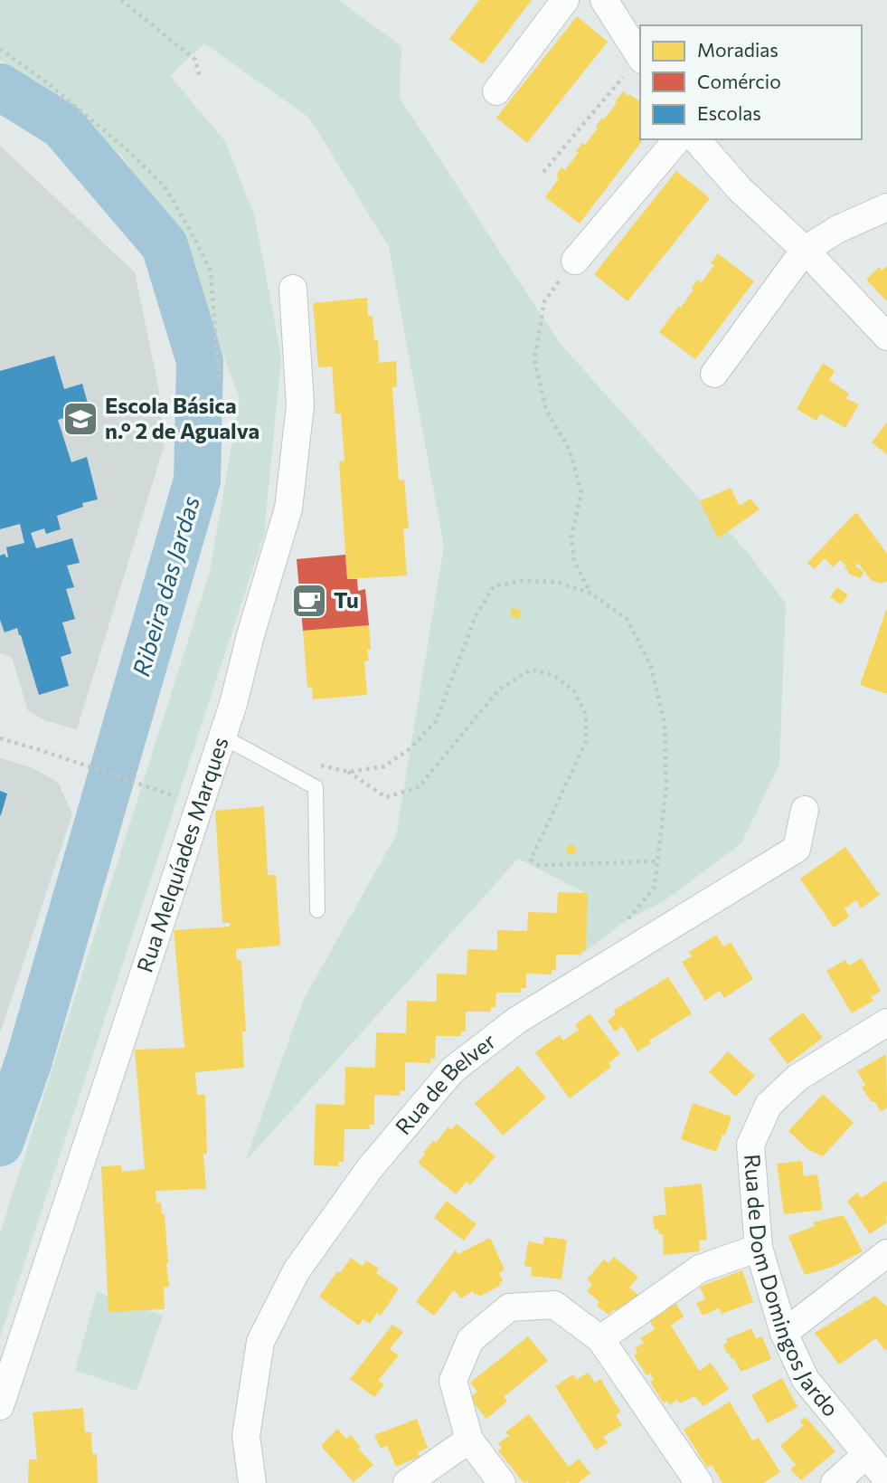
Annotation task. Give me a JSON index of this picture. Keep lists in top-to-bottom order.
{
  "streets": {
    "street": ["Rua Melquíades Marques", "Rua de Belver", "Rua de Dom Domingos Jardo"]
  },
  "water": ["Ribeira das Jardas"],
  "places": {
    "school or university": ["Escola Básica n.º 2 de Agualva"],
    "cafe": ["Tu"]
  },
  "legend": ["Moradias", "Comércio", "Escolas"]
}
